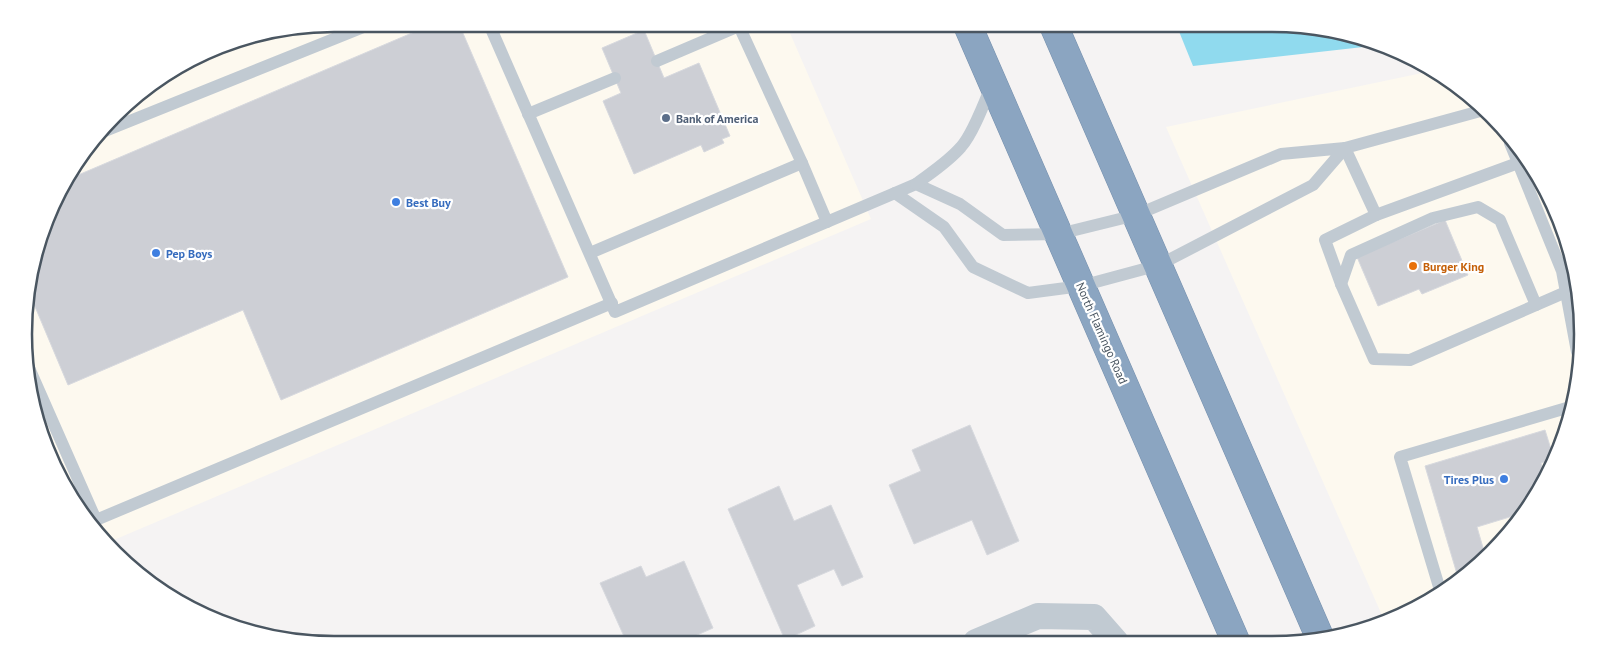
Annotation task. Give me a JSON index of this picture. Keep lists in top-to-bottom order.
{
  "streets": {
    "highway": ["North Flamingo Road"]
  },
  "places": [
    "Bank of America",
    "Best Buy",
    "Pep Boys",
    "Burger King",
    "Tires Plus"
  ]
}
